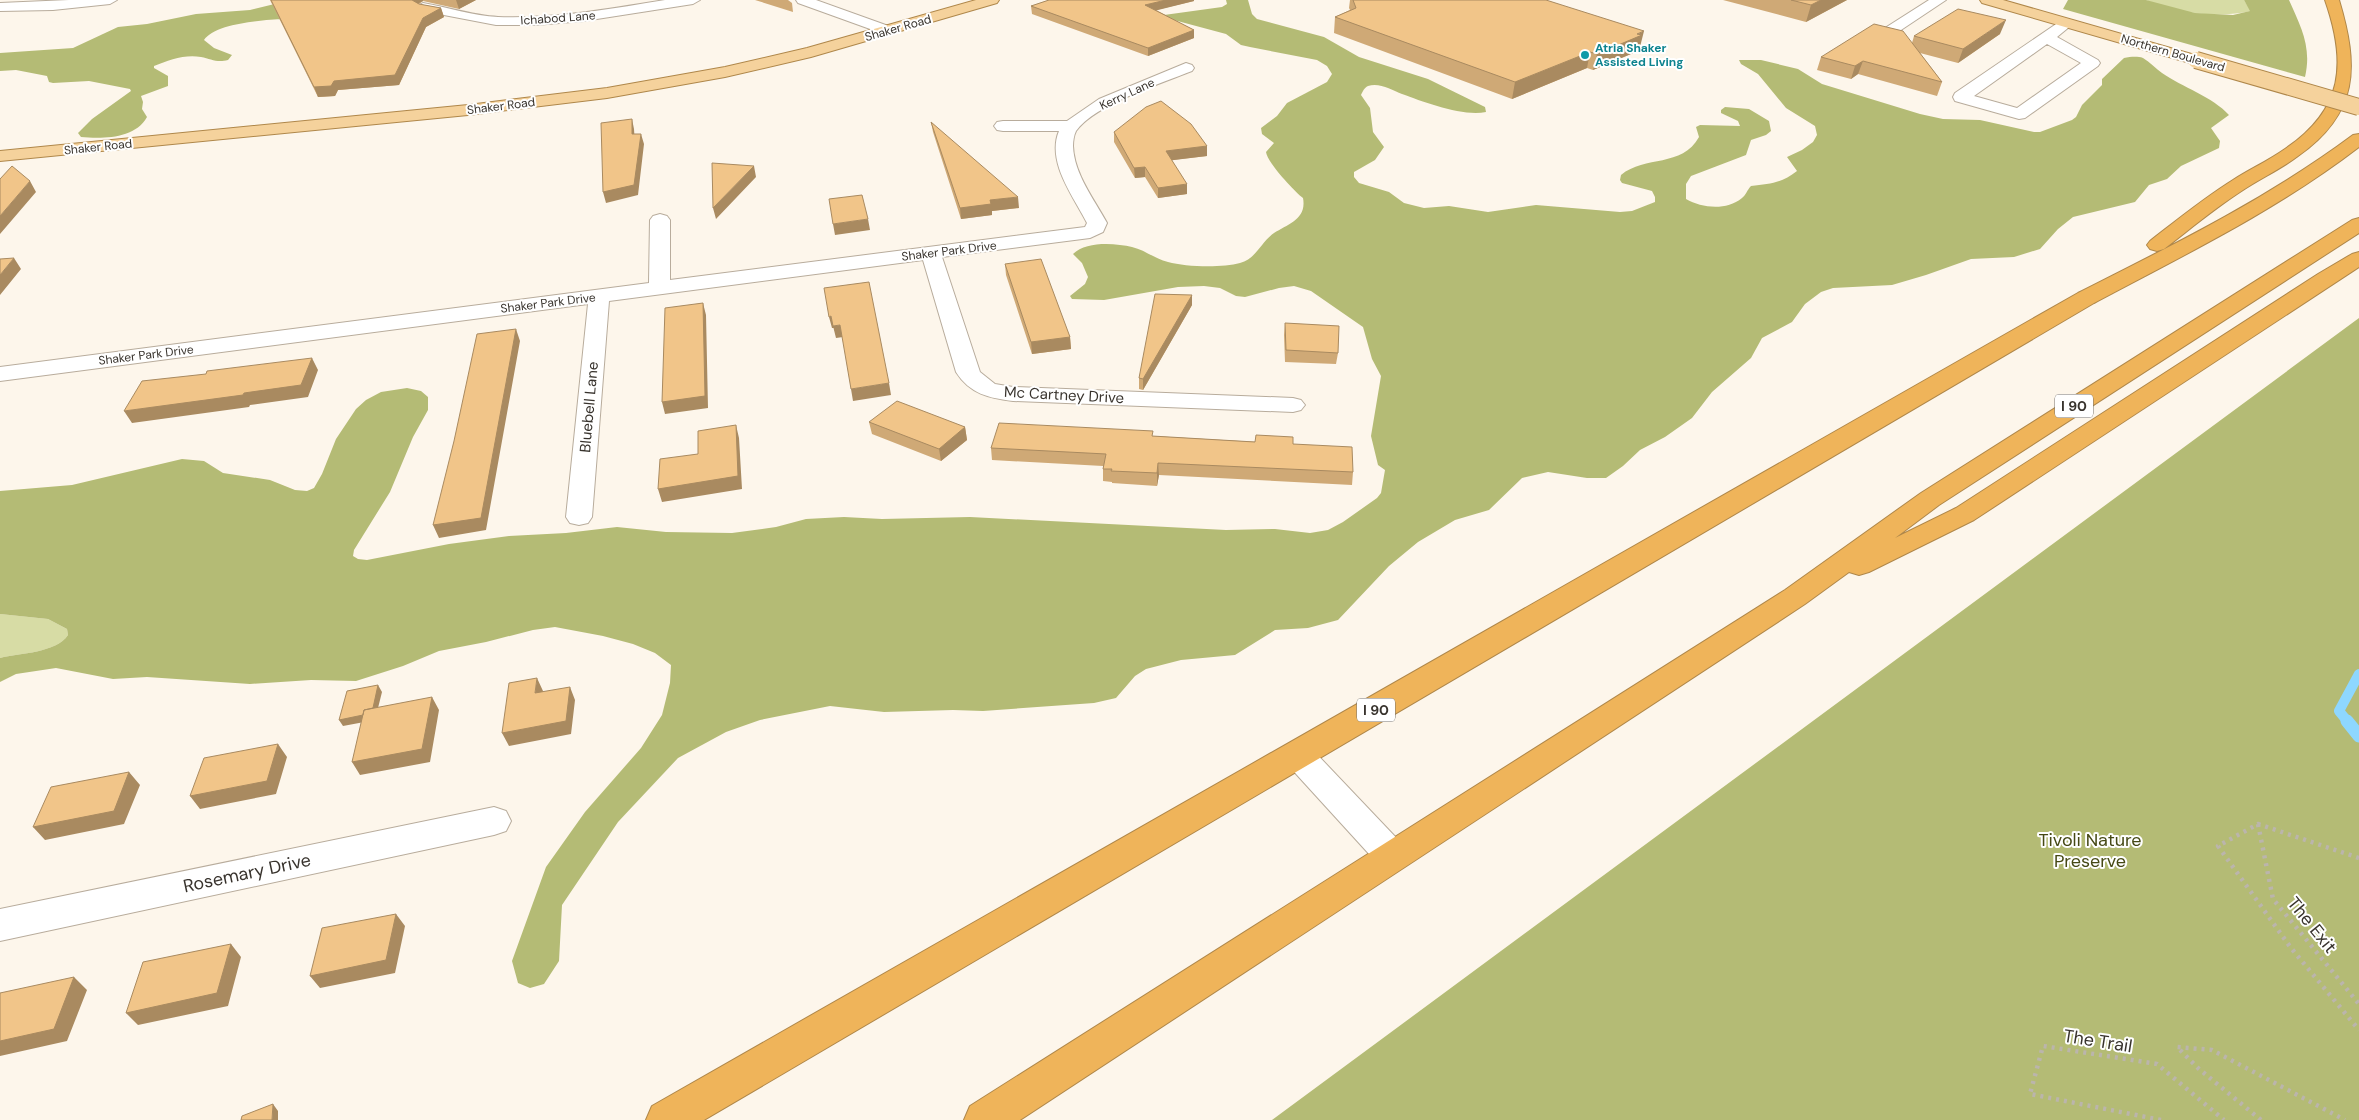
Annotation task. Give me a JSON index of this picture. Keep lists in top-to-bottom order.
{
  "streets": {
    "highway": ["I 90"],
    "main road": ["Shaker Road", "Northern Boulevard"],
    "street": [
      "Ichabod Lane",
      "Kerry Lane",
      "Shaker Park Drive",
      "Mc Cartney Drive",
      "Bluebell Lane",
      "Rosemary Drive"
    ],
    "path": ["The Exit", "The Trail"]
  },
  "crossings": [
    ["Kerry Lane", "Shaker Park Drive"],
    ["Shaker Park Drive", "Mc Cartney Drive"],
    ["Shaker Park Drive", "Bluebell Lane"]
  ],
  "parks": ["Tivoli Nature Preserve"],
  "places": ["Atria Shaker Assisted Living"]
}
